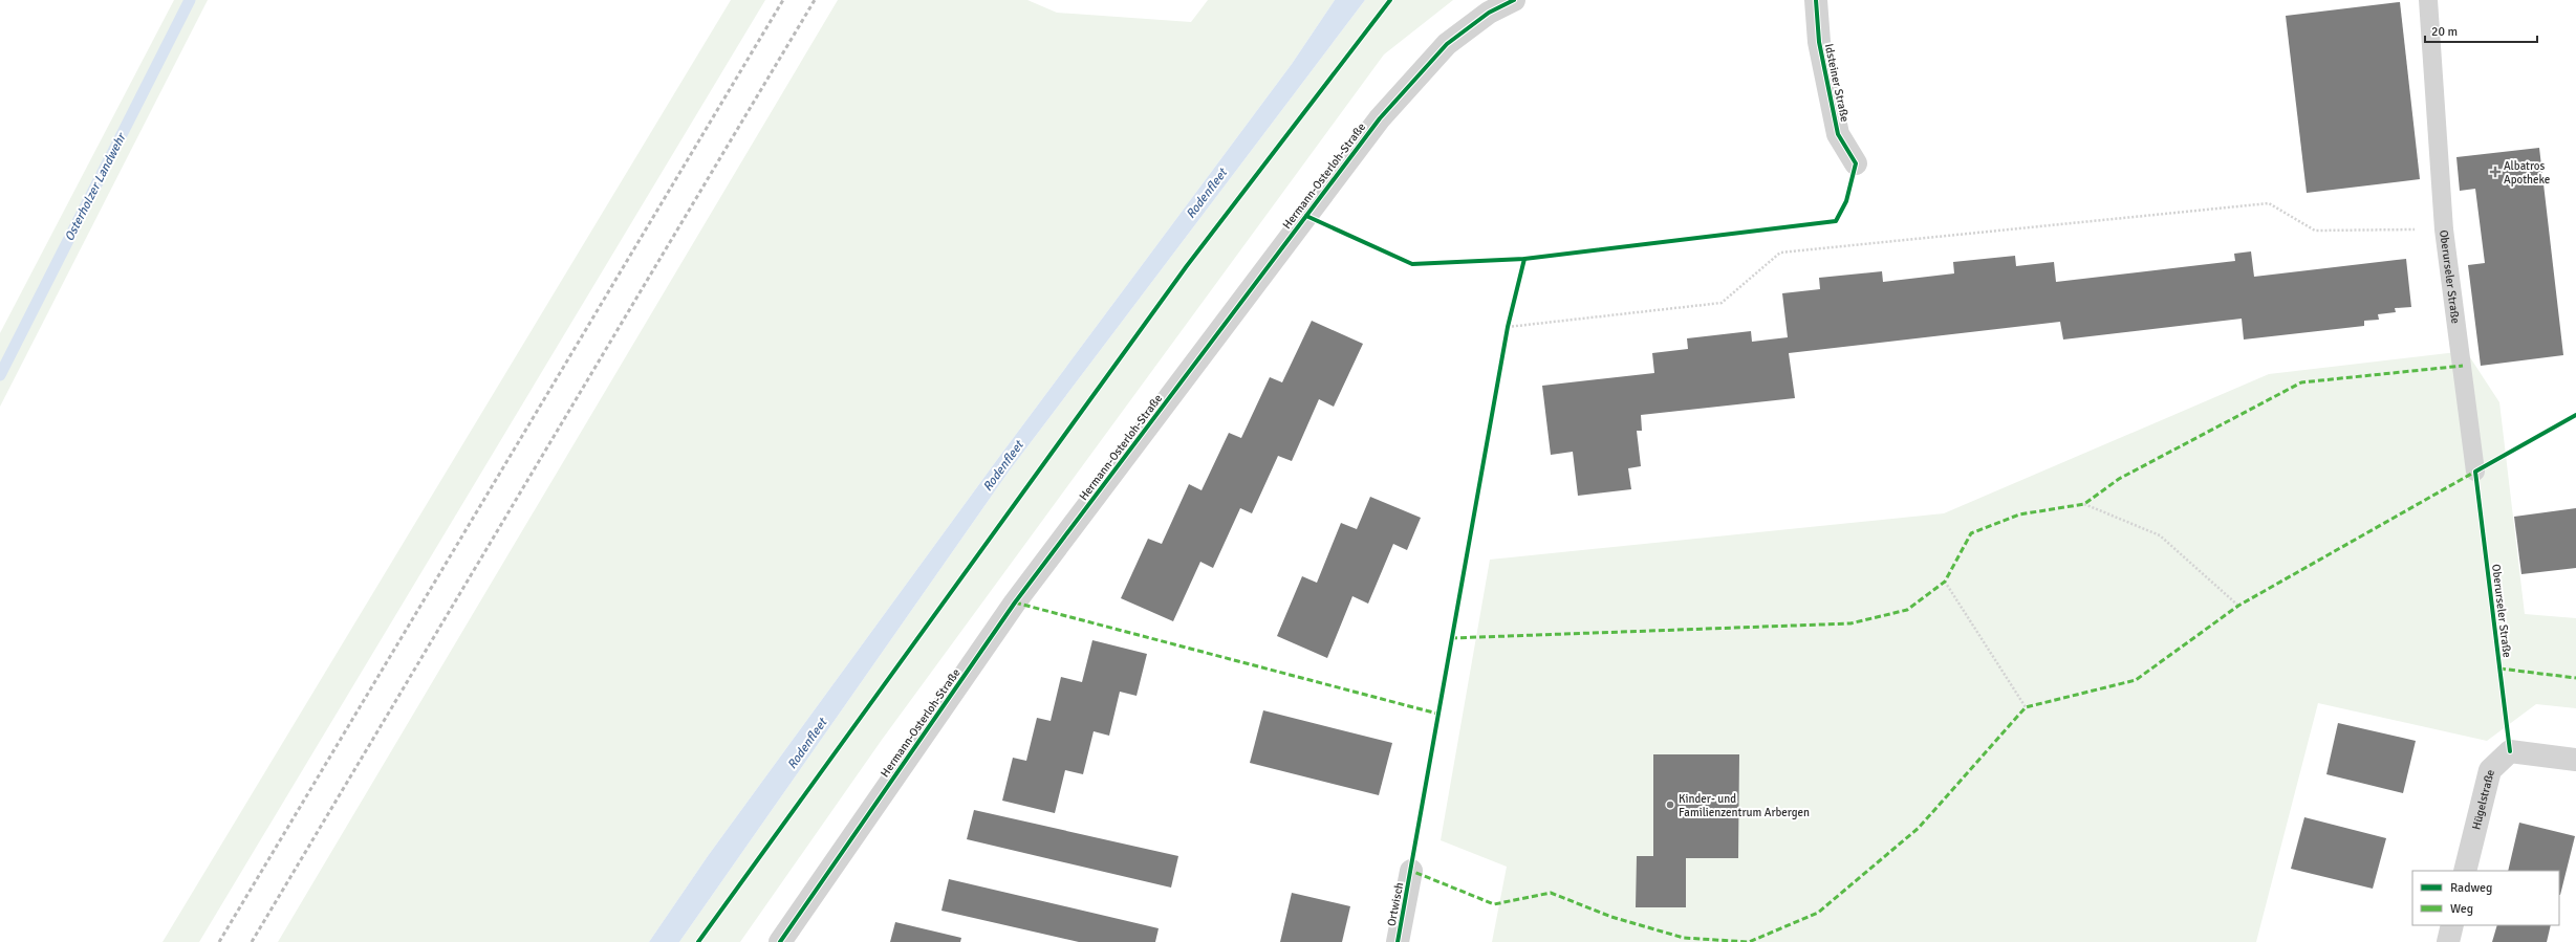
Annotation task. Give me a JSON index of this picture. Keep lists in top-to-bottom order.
{
  "streets": {
    "street": [
      "Idsteiner Straße",
      "Hermann-Osterloh-Straße",
      "Hügelstraße",
      "Ortwisch"
    ],
    "lane": ["Oberurseler Straße"]
  },
  "water": ["Osterholzer Landwehr", "Rodenfleet"],
  "places": {
    "health": ["Albatros Apotheke"],
    "other": ["Kinder- und Familienzentrum Arbergen"]
  },
  "legend": ["Radweg", "Weg"],
  "scale_bar": "20 m"
}
